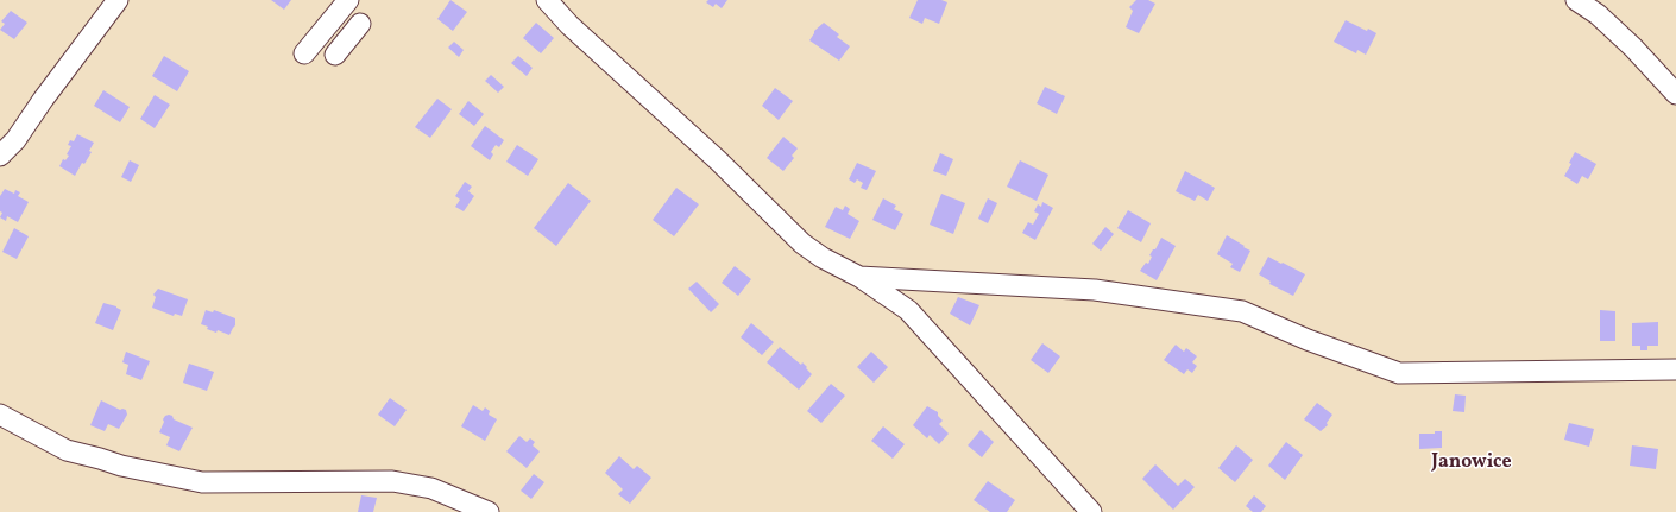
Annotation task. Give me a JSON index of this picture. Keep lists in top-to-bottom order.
{
  "districts": ["Janowice"]
}
